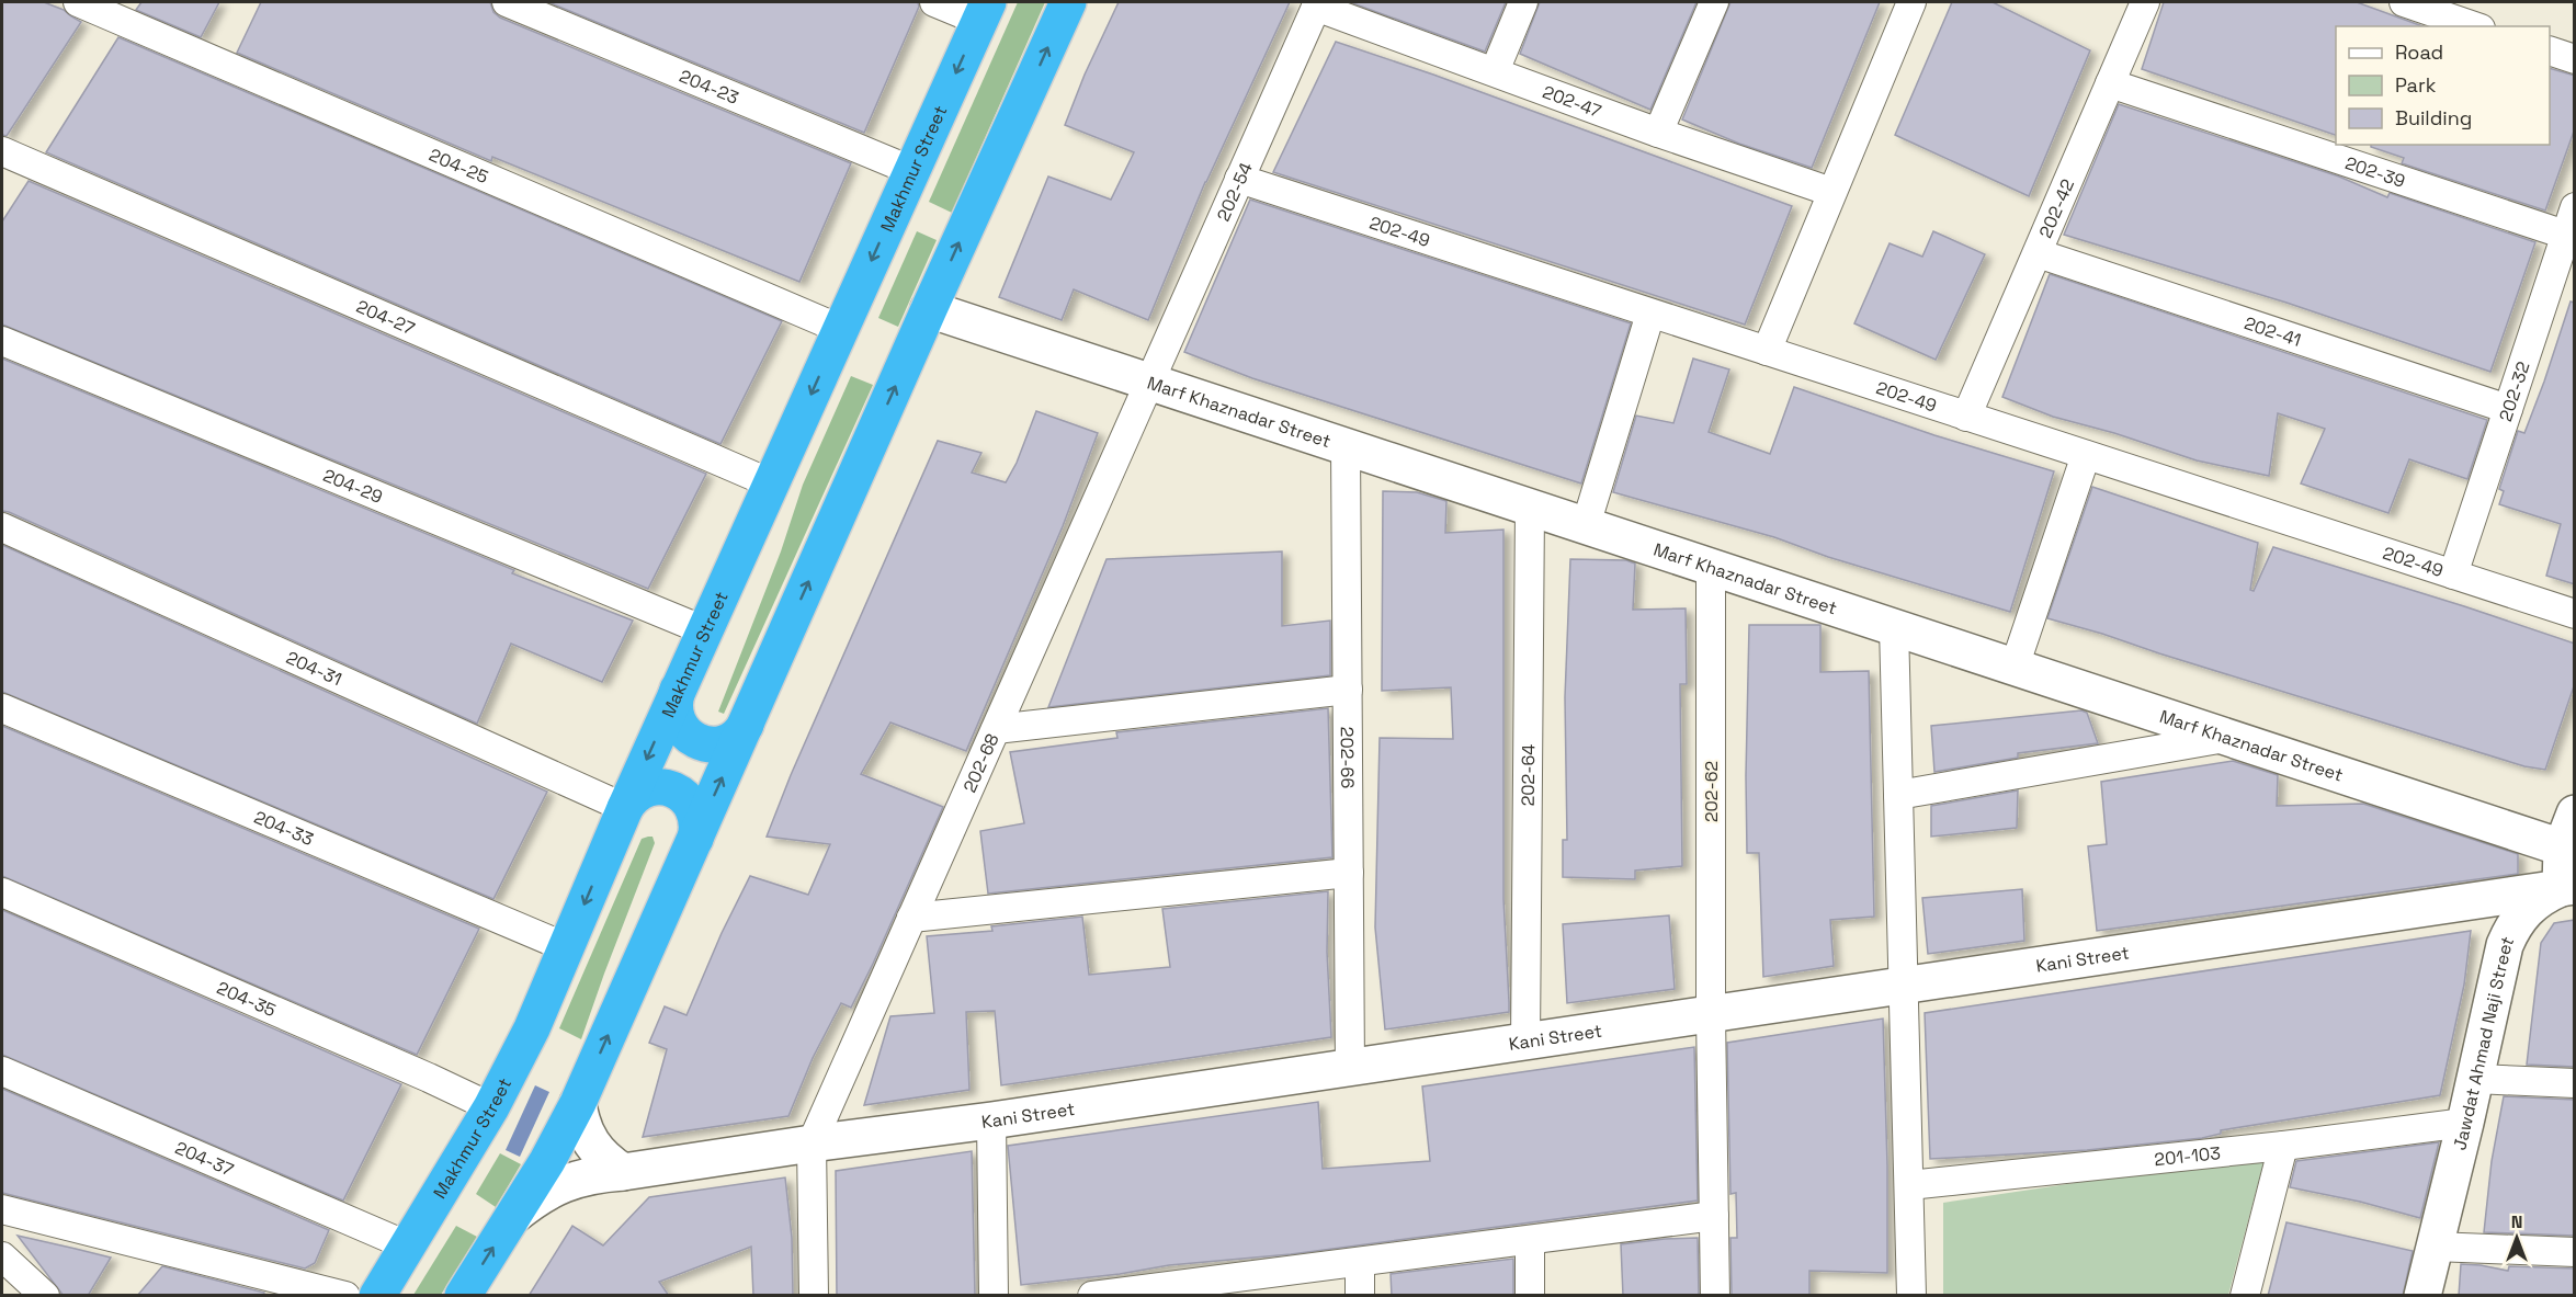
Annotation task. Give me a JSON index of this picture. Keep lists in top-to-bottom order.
{
  "streets": {
    "highway": ["Makhmur Street"],
    "street": [
      "204-23",
      "202-47",
      "204-25",
      "202-39",
      "202-54",
      "202-42",
      "202-49",
      "204-27",
      "202-41",
      "202-32",
      "Marf Khaznadar Street",
      "204-29",
      "204-31",
      "202-66",
      "202-68",
      "202-64",
      "202-62",
      "204-33",
      "Kani Street",
      "204-35",
      "Jawdat Ahmad Naji Street",
      "201-103",
      "204-37"
    ]
  },
  "crossings": [
    ["204-23", "Makhmur Street"],
    ["202-47", "202-54"],
    ["204-25", "Makhmur Street"],
    ["Makhmur Street", "204-27"],
    ["Makhmur Street", "204-29"],
    ["Makhmur Street", "204-31"],
    ["Makhmur Street", "204-33"],
    ["Makhmur Street", "204-35"],
    ["Makhmur Street", "204-37"],
    ["202-39", "202-42"],
    ["202-39", "202-32"],
    ["202-54", "202-49"],
    ["202-54", "Marf Khaznadar Street"],
    ["202-54", "202-68"],
    ["202-42", "202-49"],
    ["202-42", "202-41"],
    ["202-49", "202-32"],
    ["202-41", "202-32"],
    ["Marf Khaznadar Street", "202-66"],
    ["Marf Khaznadar Street", "202-68"],
    ["Marf Khaznadar Street", "202-64"],
    ["Marf Khaznadar Street", "202-62"],
    ["202-66", "Kani Street"],
    ["202-68", "Kani Street"],
    ["202-64", "Kani Street"],
    ["202-62", "Kani Street"],
    ["Kani Street", "Jawdat Ahmad Naji Street"],
    ["Jawdat Ahmad Naji Street", "201-103"]
  ],
  "legend": ["Road", "Park", "Building"],
  "north": "top"
}
